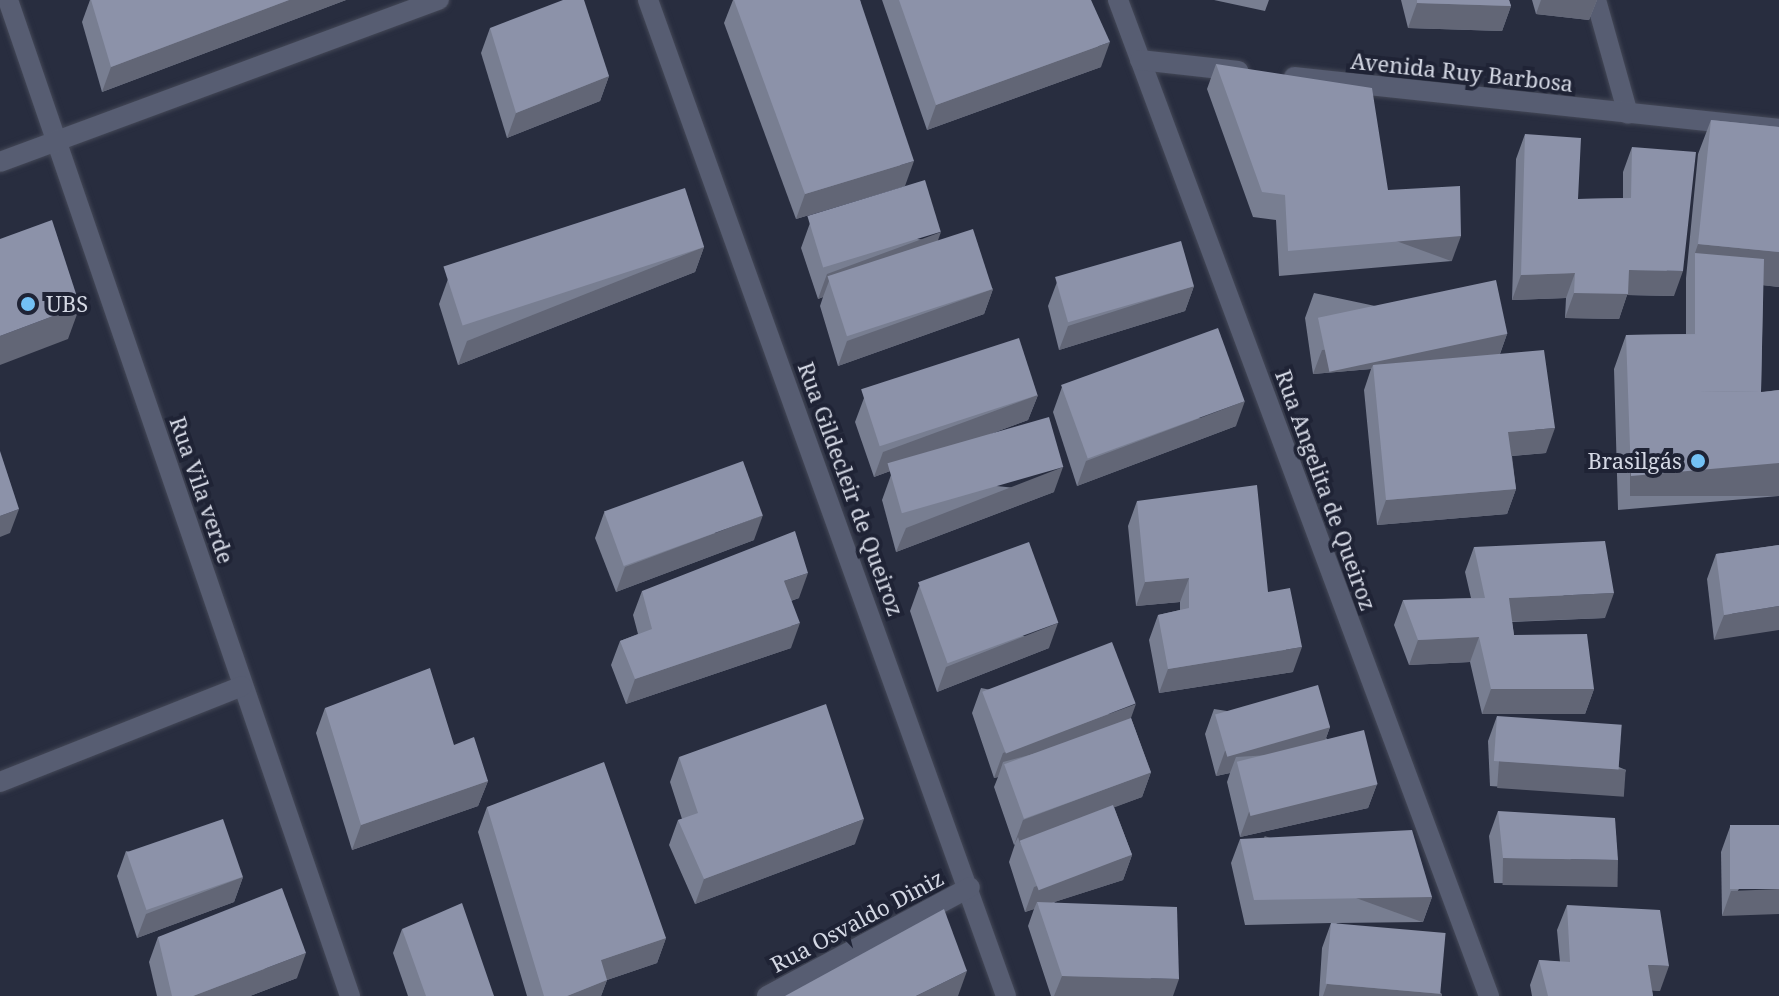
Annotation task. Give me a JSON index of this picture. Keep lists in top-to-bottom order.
{
  "streets": {
    "street": [
      "Avenida Ruy Barbosa",
      "Rua Gildecleir de Queiroz",
      "Rua Vila verde",
      "Rua Angelita de Queiroz",
      "Rua Osvaldo Diniz"
    ]
  },
  "crossings": [
    ["Avenida Ruy Barbosa", "Rua Angelita de Queiroz"],
    ["Rua Gildecleir de Queiroz", "Rua Osvaldo Diniz"]
  ],
  "places": ["UBS", "Brasilgás"]
}
